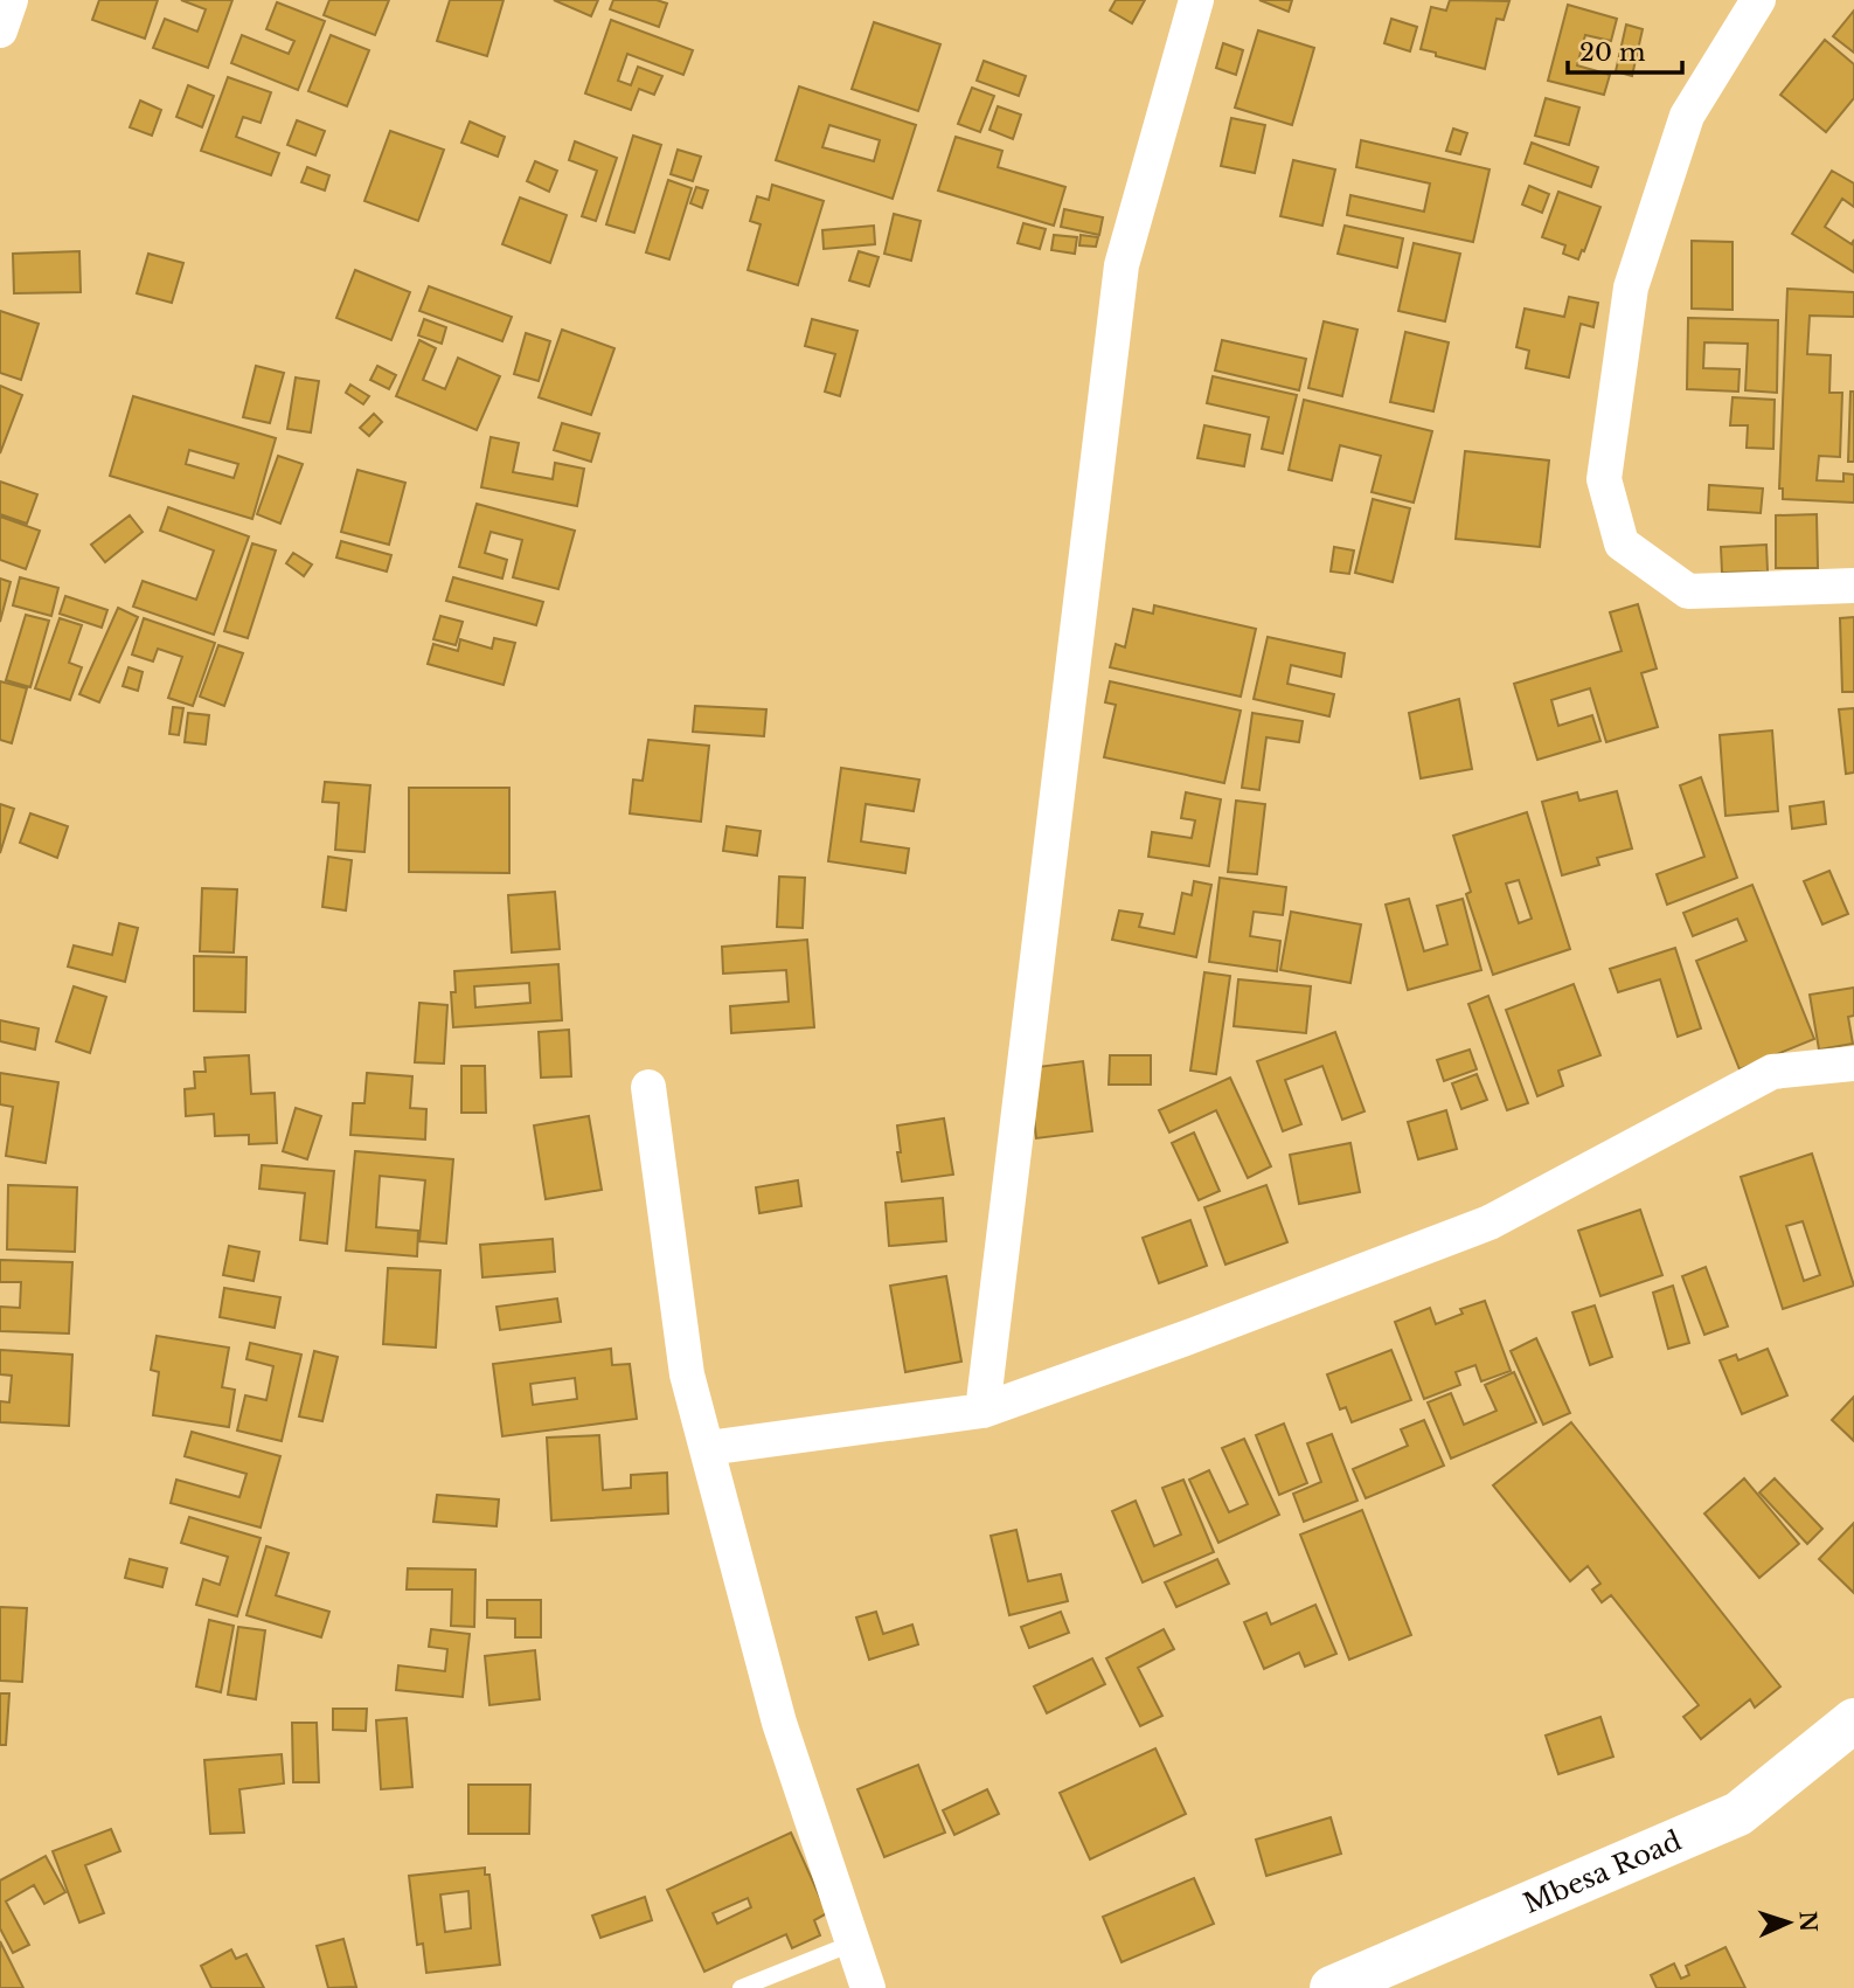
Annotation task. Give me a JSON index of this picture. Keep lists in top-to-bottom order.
{
  "streets": {
    "main road": ["Mbesa Road"]
  },
  "scale_bar": "20 m",
  "north": "right"
}
